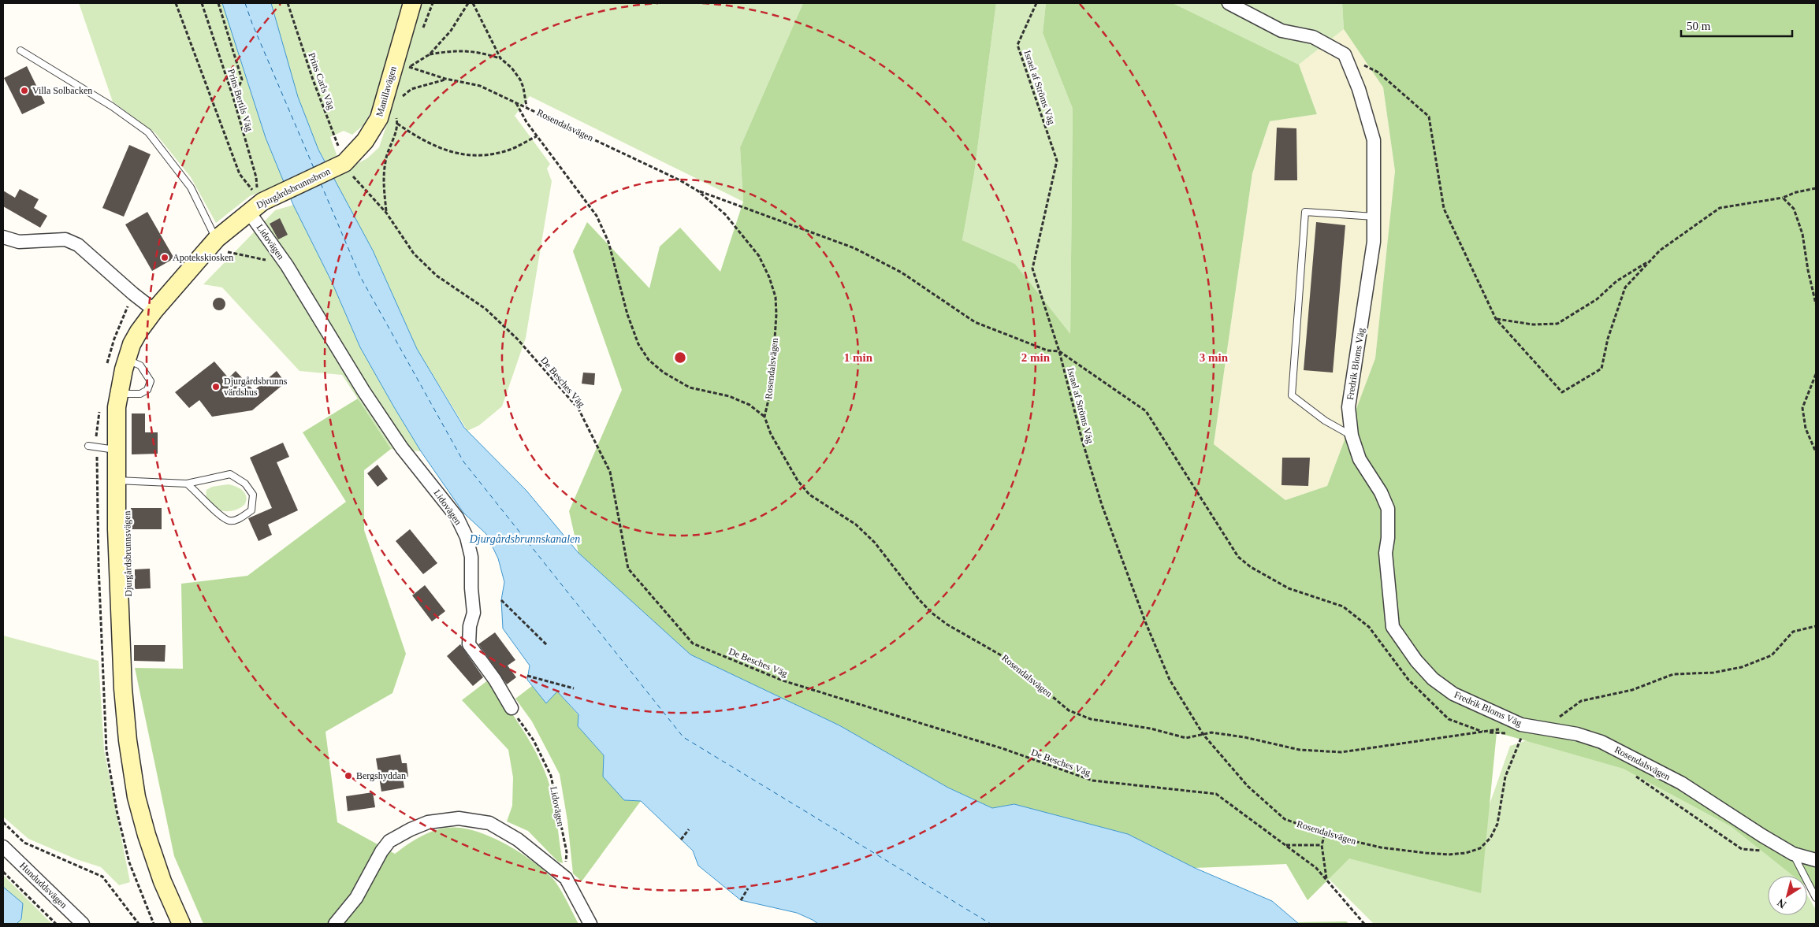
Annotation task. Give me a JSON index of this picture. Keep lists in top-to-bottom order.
{
  "streets": {
    "street": [
      "Manillavägen",
      "Rosendalsvägen",
      "Djurgårdsbrunnsbron",
      "Lidovägen",
      "Fredrik Bloms Väg",
      "Djurgårdsbrunnsvägen",
      "Hunduddsvägen"
    ],
    "path": [
      "Prins Carls Väg",
      "Israel af Ströms Väg",
      "Prins Bertils Väg",
      "De Besches Väg"
    ]
  },
  "crossings": [
    ["Prins Carls Väg", "Manillavägen"],
    ["Prins Carls Väg", "Djurgårdsbrunnsbron"],
    ["Prins Carls Väg", "De Besches Väg"],
    ["Israel af Ströms Väg", "Rosendalsvägen"],
    ["Manillavägen", "Djurgårdsbrunnsbron"],
    ["Manillavägen", "De Besches Väg"],
    ["Prins Bertils Väg", "Djurgårdsbrunnsbron"],
    ["Rosendalsvägen", "Fredrik Bloms Väg"],
    ["Djurgårdsbrunnsbron", "Lidovägen"],
    ["Djurgårdsbrunnsbron", "De Besches Väg"],
    ["Djurgårdsbrunnsbron", "Djurgårdsbrunnsvägen"],
    ["Lidovägen", "Djurgårdsbrunnsvägen"]
  ],
  "water": ["Djurgårdsbrunnskanalen"],
  "places": [
    "Villa Solbacken",
    "Apotekskiosken",
    "Djurgårdsbrunns värdshus",
    "Bergshyddan"
  ],
  "scale_bar": "50 m",
  "north": "bottom left",
  "rings": ["1 min", "2 min", "3 min"]
}
